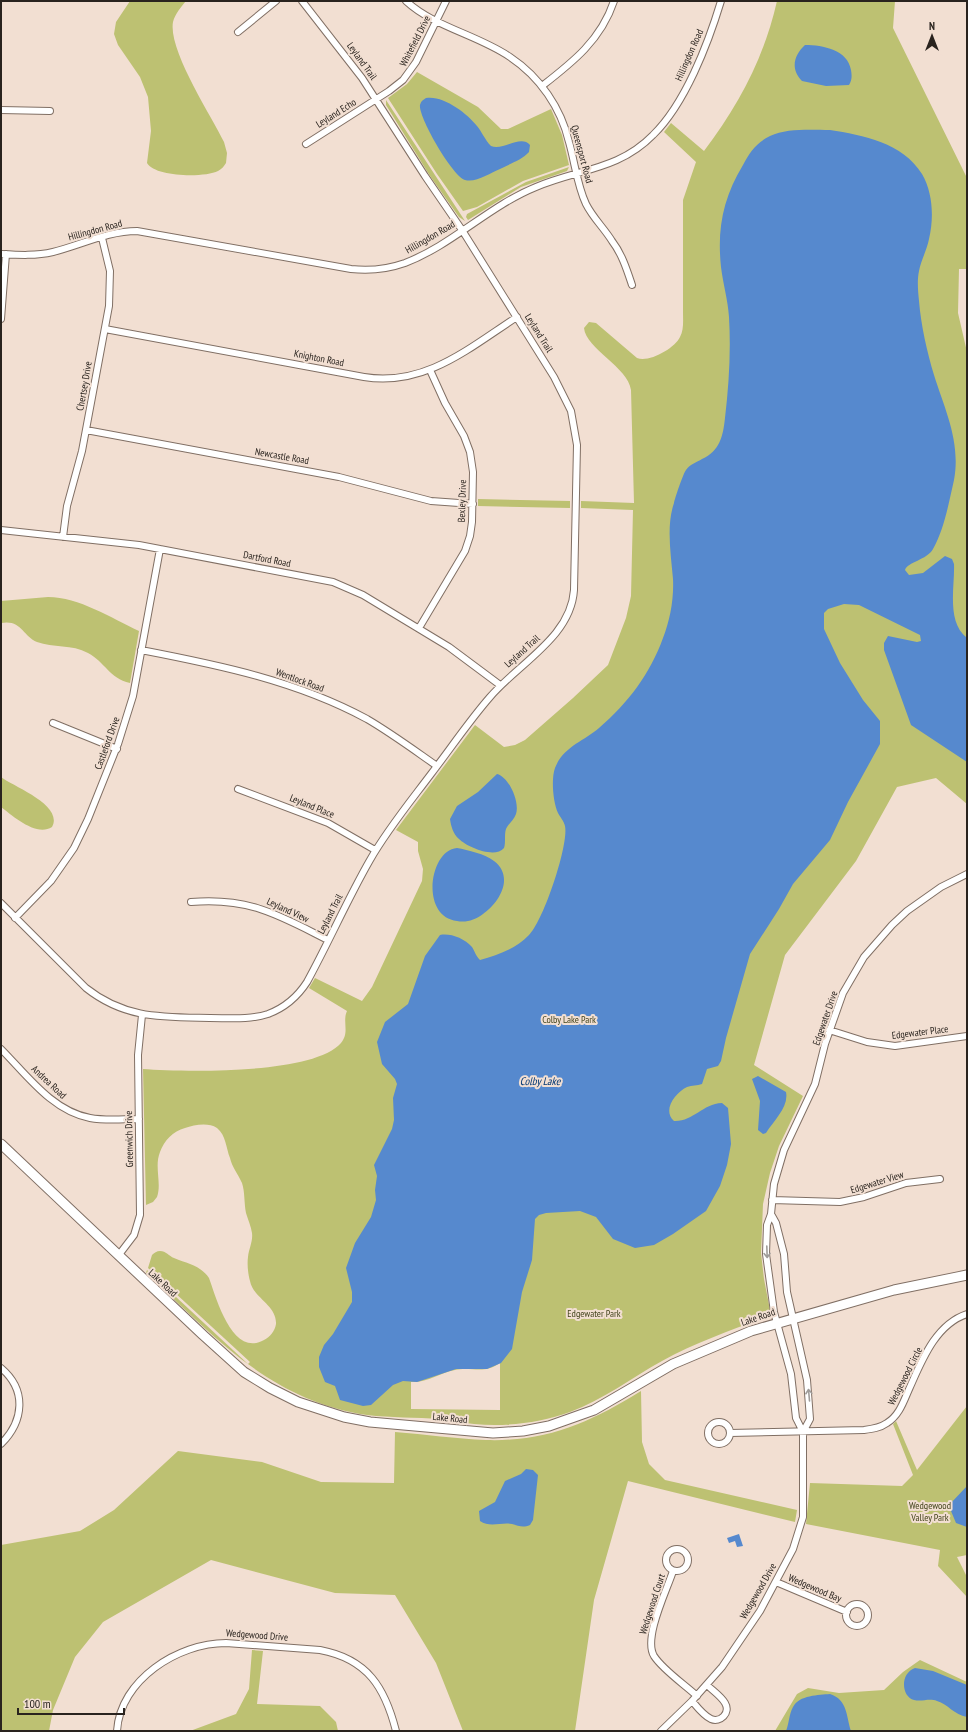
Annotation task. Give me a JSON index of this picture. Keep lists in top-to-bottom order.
{
  "streets": {
    "street": [
      "Whitefield Drive",
      "Hillingdon Road",
      "Leyland Trail",
      "Leyland Echo",
      "Queensport Road",
      "Knighton Road",
      "Chertsey Drive",
      "Newcastle Road",
      "Bexley Drive",
      "Dartford Road",
      "Wentlock Road",
      "Castleford Drive",
      "Leyland Place",
      "Leyland View",
      "Edgewater Drive",
      "Edgewater Place",
      "Andrea Road",
      "Greenwich Drive",
      "Edgewater View",
      "Lake Road",
      "Wedgewood Circle",
      "Wedgewood Bay",
      "Wedgewood Drive",
      "Wedgewood Court"
    ]
  },
  "crossings": [
    ["Whitefield Drive", "Leyland Trail"],
    ["Whitefield Drive", "Leyland Echo"],
    ["Whitefield Drive", "Queensport Road"],
    ["Hillingdon Road", "Leyland Trail"],
    ["Hillingdon Road", "Queensport Road"],
    ["Hillingdon Road", "Chertsey Drive"],
    ["Leyland Trail", "Leyland Echo"],
    ["Leyland Trail", "Knighton Road"],
    ["Leyland Trail", "Dartford Road"],
    ["Leyland Trail", "Wentlock Road"],
    ["Leyland Trail", "Castleford Drive"],
    ["Leyland Trail", "Leyland Place"],
    ["Leyland Trail", "Leyland View"],
    ["Leyland Trail", "Greenwich Drive"],
    ["Knighton Road", "Chertsey Drive"],
    ["Knighton Road", "Bexley Drive"],
    ["Chertsey Drive", "Newcastle Road"],
    ["Chertsey Drive", "Dartford Road"],
    ["Newcastle Road", "Bexley Drive"],
    ["Bexley Drive", "Dartford Road"],
    ["Dartford Road", "Castleford Drive"],
    ["Wentlock Road", "Castleford Drive"],
    ["Edgewater Drive", "Edgewater Place"],
    ["Edgewater Drive", "Edgewater View"],
    ["Edgewater Drive", "Lake Road"],
    ["Edgewater Drive", "Wedgewood Drive"],
    ["Andrea Road", "Greenwich Drive"],
    ["Greenwich Drive", "Lake Road"],
    ["Lake Road", "Wedgewood Drive"],
    ["Wedgewood Circle", "Wedgewood Drive"],
    ["Wedgewood Bay", "Wedgewood Drive"],
    ["Wedgewood Drive", "Wedgewood Court"]
  ],
  "water": ["Colby Lake"],
  "parks": ["Colby Lake Park", "Edgewater Park", "Wedgewood Valley Park"],
  "scale_bar": "100 m",
  "north": "top"
}
